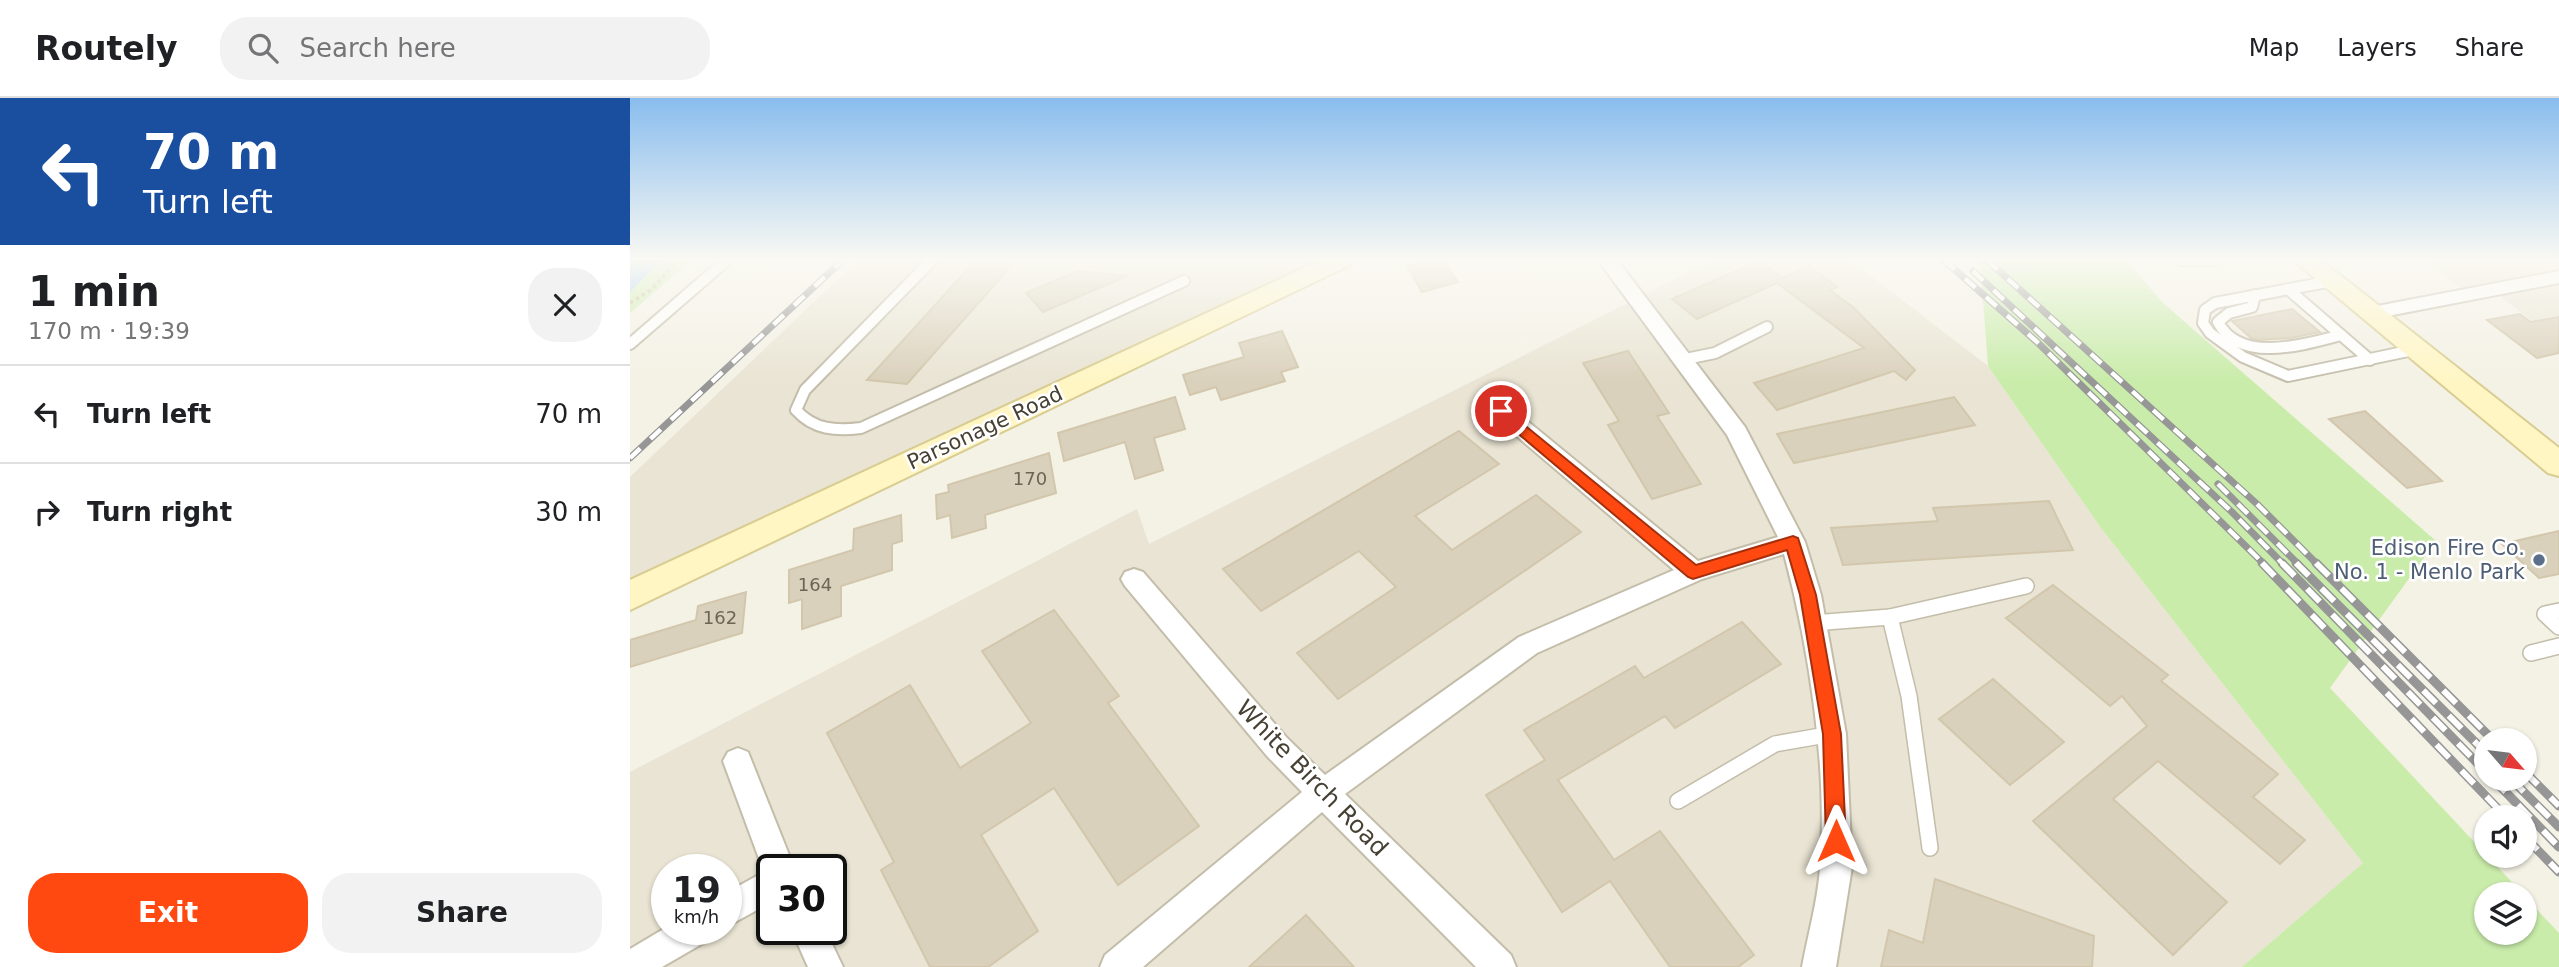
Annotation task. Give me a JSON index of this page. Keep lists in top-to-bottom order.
{
  "streets": {
    "street": ["Parsonage Road", "White Birch Road"]
  },
  "places": ["Edison Fire Co. No. 1 - Menlo Park"],
  "house_numbers": ["170", "164", "162"],
  "north": "bottom right",
  "page": {
    "header": "Routely",
    "search": "Search here",
    "nav": ["Map", "Layers", "Share"],
    "turn": ["70 m", "Turn left"],
    "heading": ["1 min", "170 m · 19:39"],
    "list": [
      {
        "name": "Turn left",
        "value": "70 m"
      },
      {
        "name": "Turn right",
        "value": "30 m"
      }
    ],
    "speed": "19 km/h",
    "limit": "30",
    "buttons": ["Exit", "Share"]
  }
}
